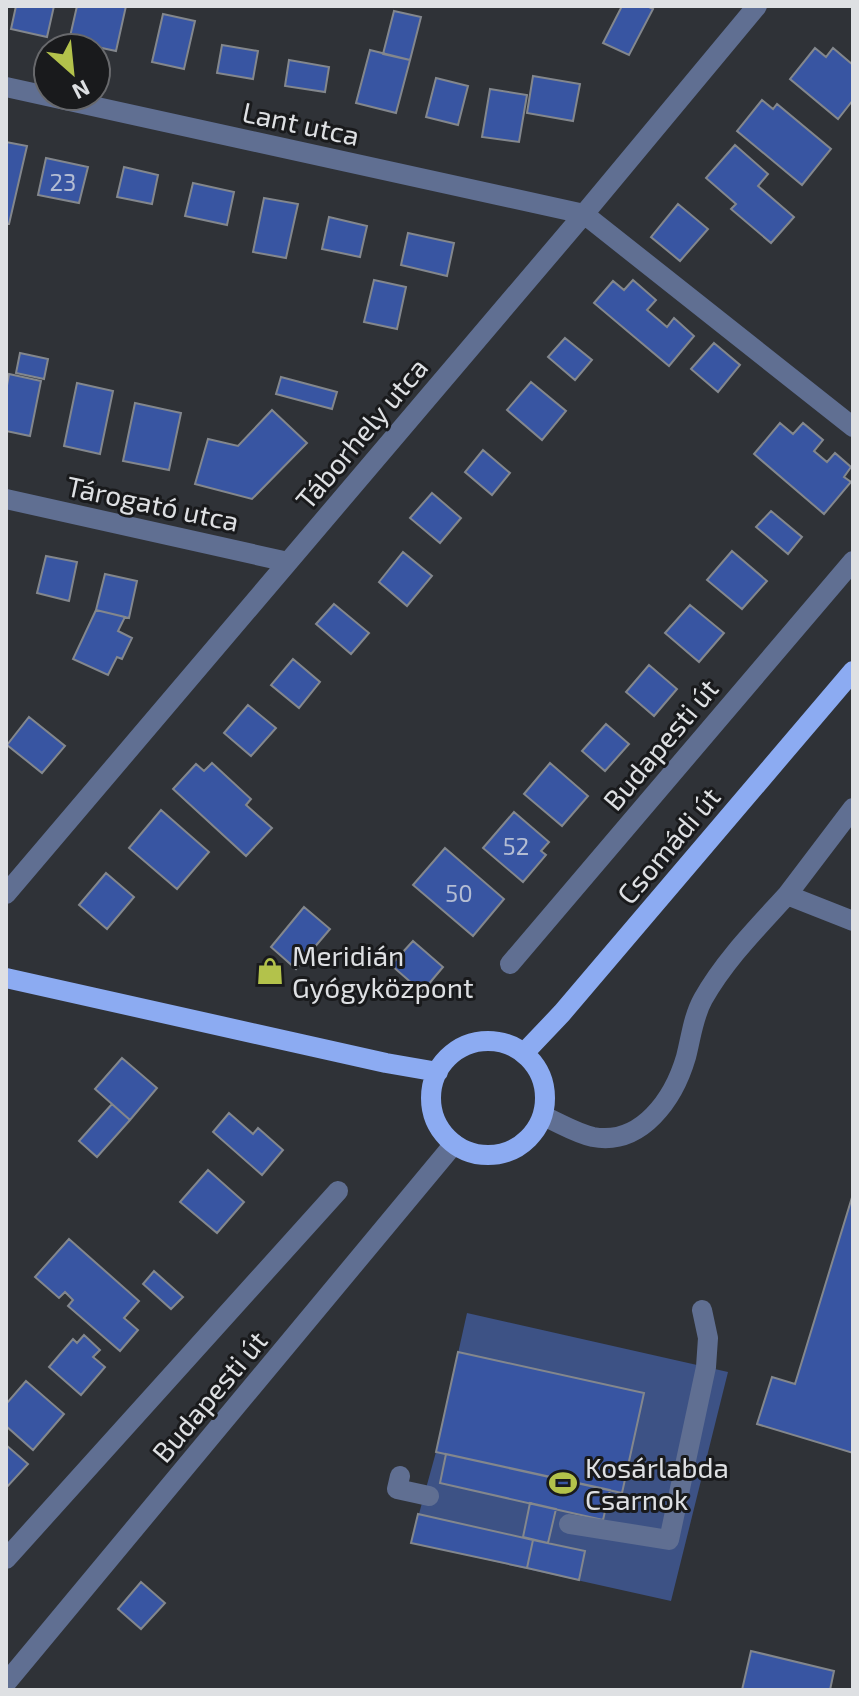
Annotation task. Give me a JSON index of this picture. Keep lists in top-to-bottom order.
{
  "streets": {
    "main road": ["Csomádi út"],
    "street": [
      "Lant utca",
      "Táborhely utca",
      "Tárogató utca",
      "Budapesti út"
    ]
  },
  "crossings": [
    ["Lant utca", "Táborhely utca"],
    ["Táborhely utca", "Tárogató utca"],
    ["Budapesti út", "Csomádi út"]
  ],
  "places": {
    "shop": ["Meridián Gyógyközpont"],
    "sports": ["Kosárlabda Csarnok"]
  },
  "house_numbers": ["23", "52", "50"],
  "north": "bottom right"
}
